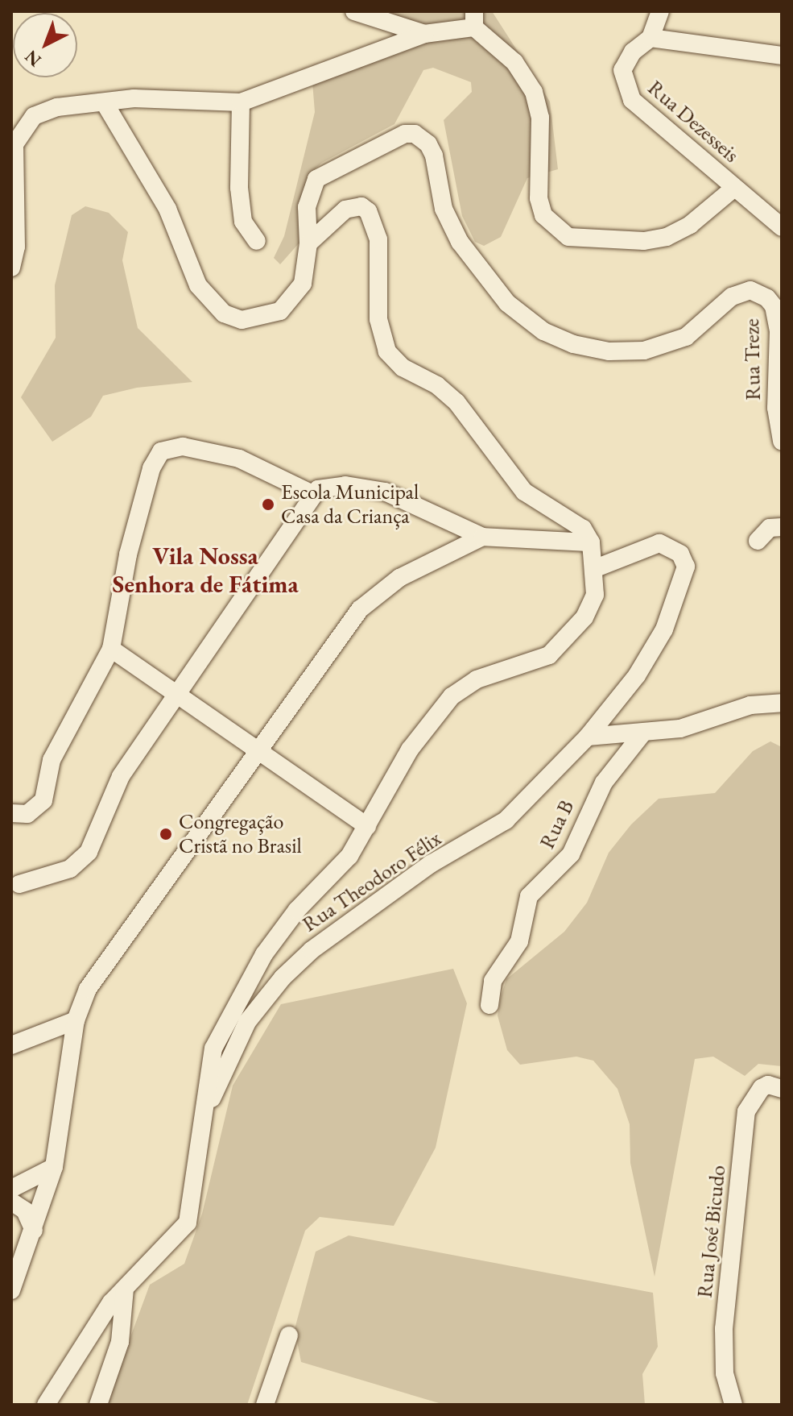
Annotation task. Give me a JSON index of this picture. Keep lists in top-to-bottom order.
{
  "streets": {
    "street": [
      "Rua Dezesseis",
      "Rua Treze",
      "Rua B",
      "Rua Theodoro Félix",
      "Rua José Bicudo"
    ]
  },
  "districts": ["Vila Nossa Senhora de Fátima"],
  "places": ["Escola Municipal Casa da Criança", "Congregação Cristã no Brasil"],
  "north": "bottom left"
}
